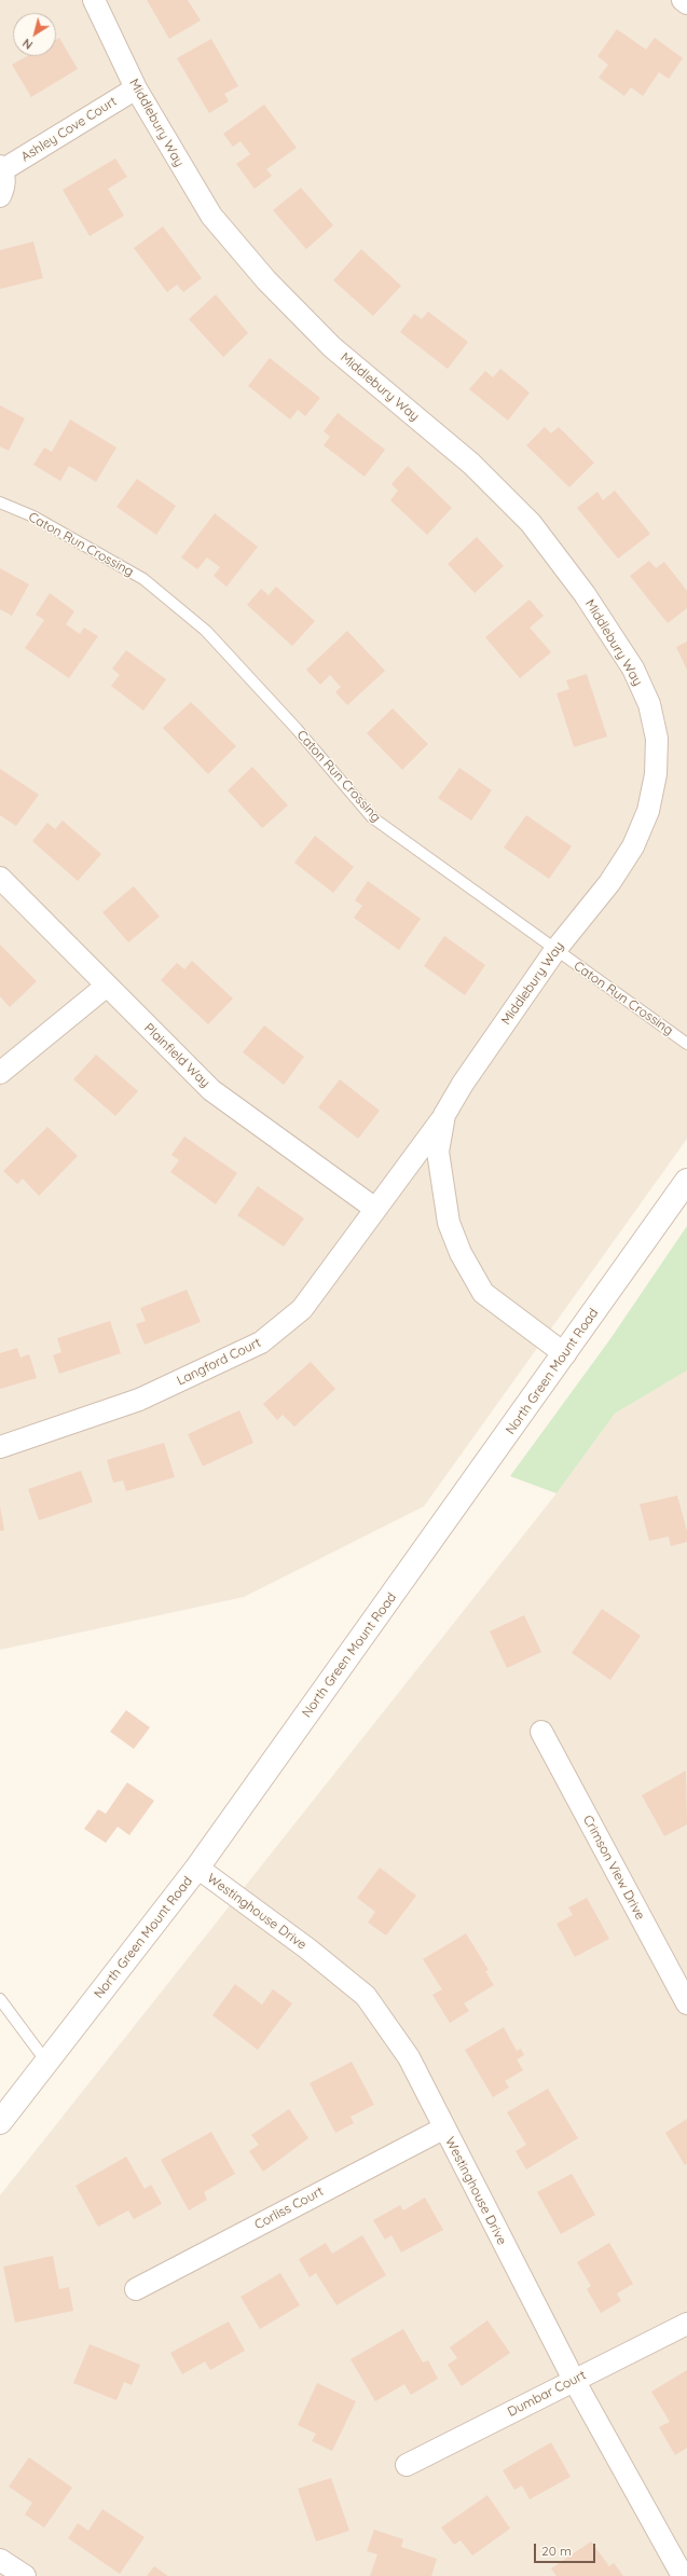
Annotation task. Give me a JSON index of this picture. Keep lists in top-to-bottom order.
{
  "streets": {
    "street": [
      "Middlebury Way",
      "Ashley Cove Court",
      "Plainfield Way",
      "Langford Court",
      "North Green Mount Road",
      "Crimson View Drive",
      "Westinghouse Drive",
      "Corliss Court",
      "Dumbar Court"
    ],
    "lane": ["Caton Run Crossing"]
  },
  "crossings": [
    ["Middlebury Way", "Ashley Cove Court"],
    ["Middlebury Way", "Caton Run Crossing"],
    ["Middlebury Way", "Langford Court"],
    ["Middlebury Way", "North Green Mount Road"],
    ["Plainfield Way", "Langford Court"],
    ["North Green Mount Road", "Westinghouse Drive"],
    ["Westinghouse Drive", "Corliss Court"],
    ["Westinghouse Drive", "Dumbar Court"]
  ],
  "scale_bar": "20 m",
  "north": "bottom left"
}
